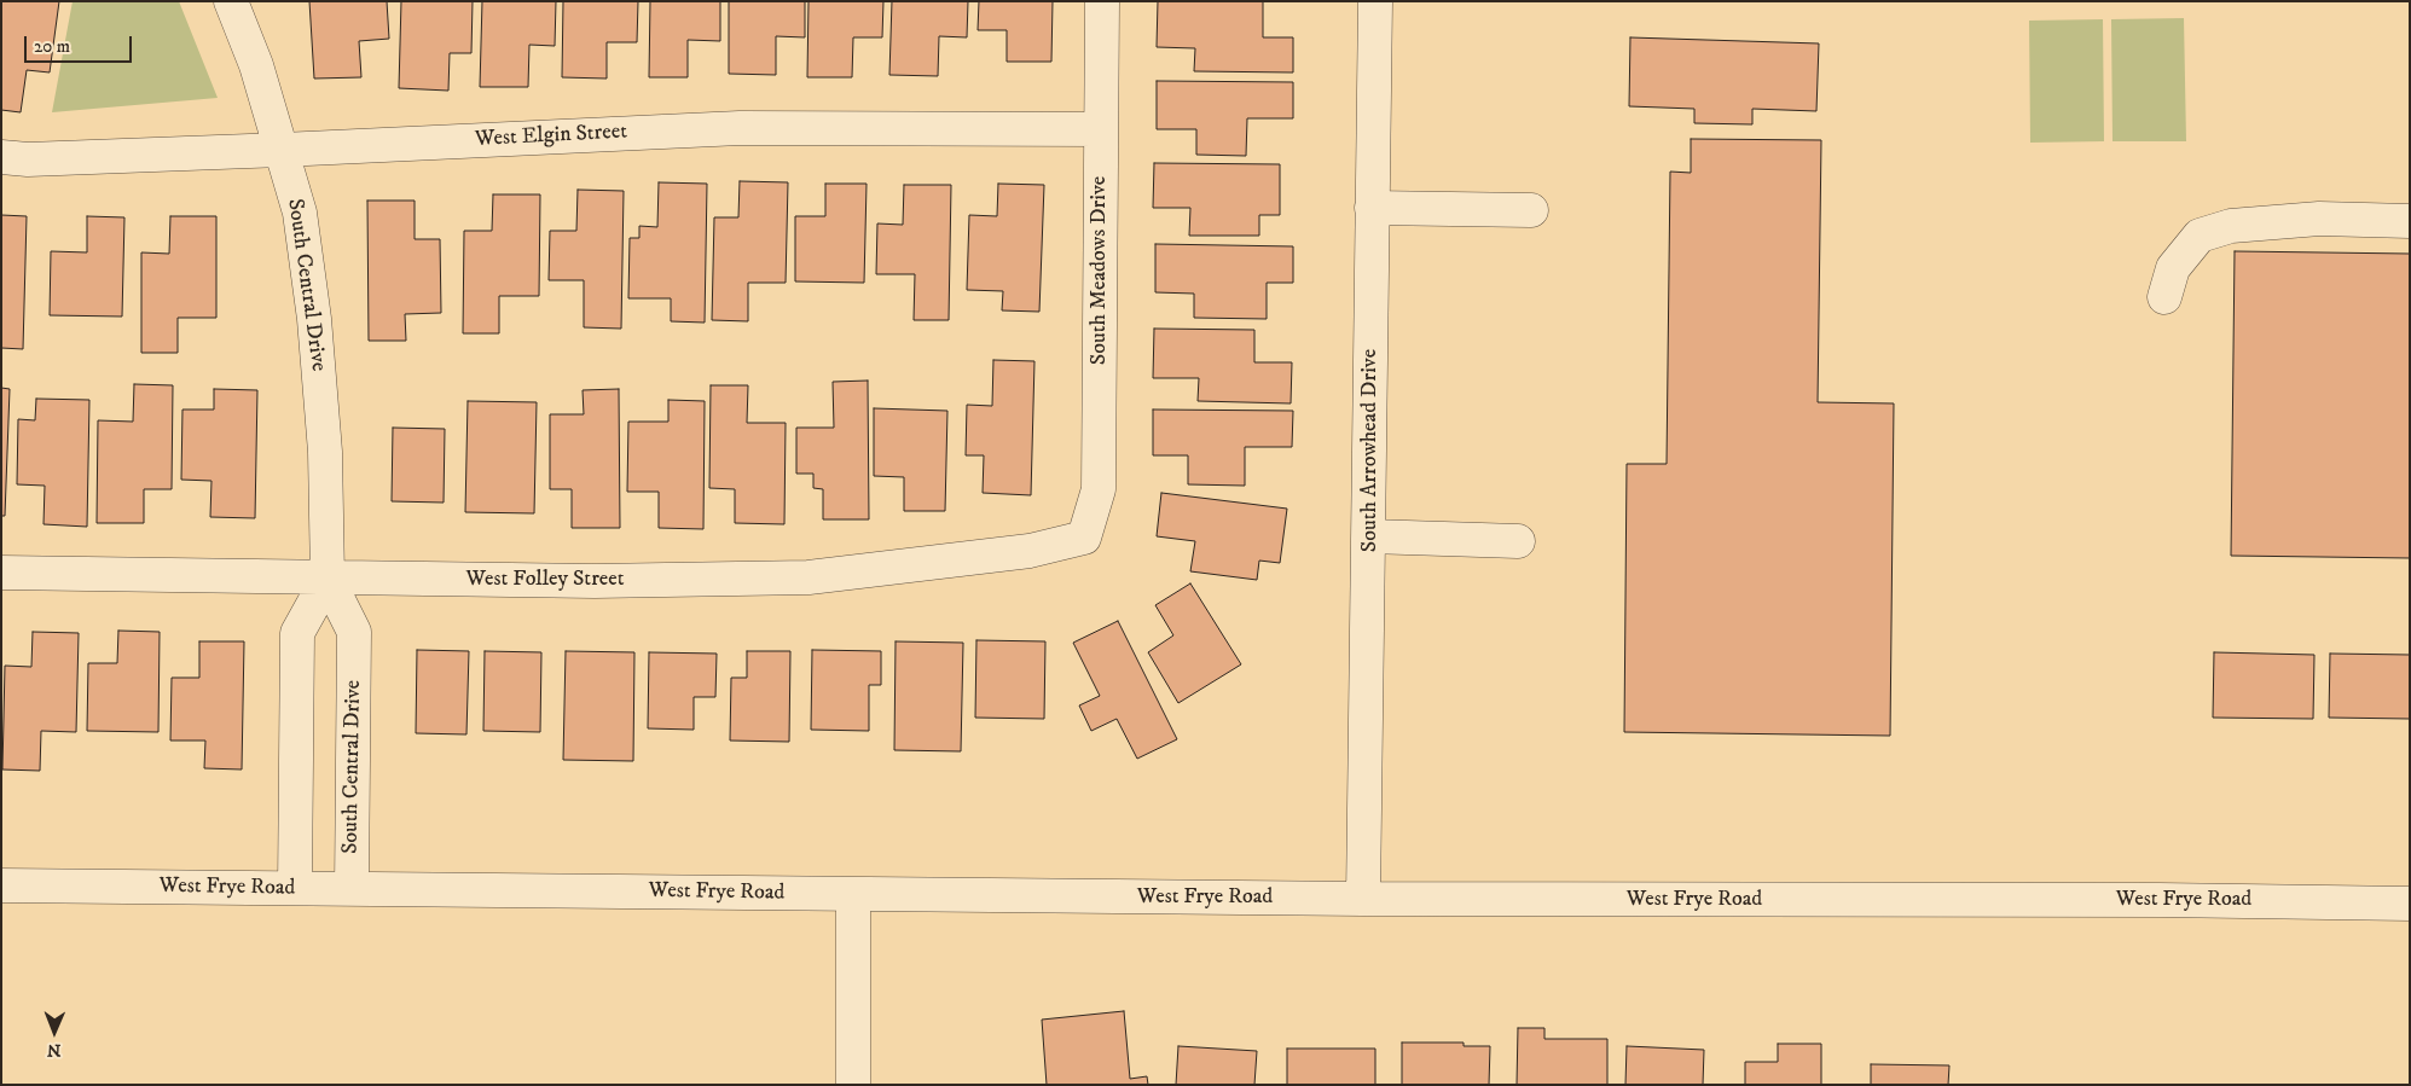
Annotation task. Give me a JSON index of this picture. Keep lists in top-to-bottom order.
{
  "streets": {
    "street": [
      "West Elgin Street",
      "South Meadows Drive",
      "South Central Drive",
      "South Arrowhead Drive",
      "West Folley Street",
      "West Frye Road"
    ]
  },
  "crossings": [
    ["West Elgin Street", "South Meadows Drive"],
    ["West Elgin Street", "South Central Drive"],
    ["South Meadows Drive", "West Folley Street"],
    ["South Central Drive", "West Folley Street"],
    ["South Central Drive", "West Frye Road"],
    ["South Arrowhead Drive", "West Frye Road"]
  ],
  "scale_bar": "20 m",
  "north": "bottom"
}
